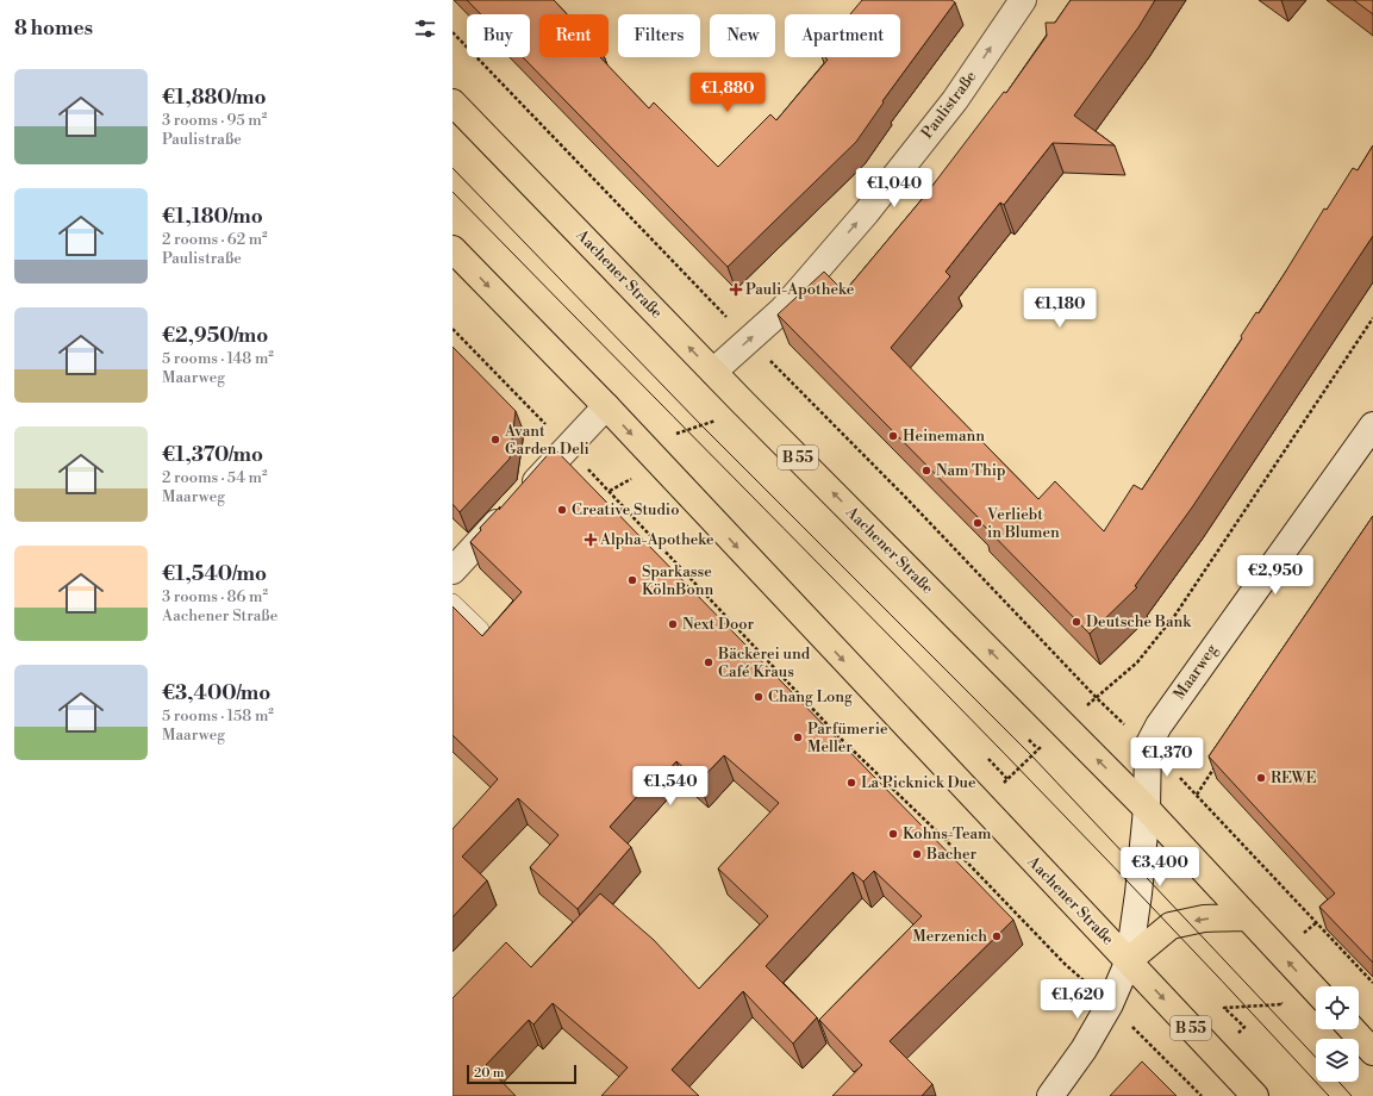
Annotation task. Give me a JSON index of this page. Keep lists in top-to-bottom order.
{
  "streets": {
    "main road": ["Aachener Straße", "B 55"],
    "street": ["Paulistraße", "Maarweg"]
  },
  "crossings": [
    ["Paulistraße", "Aachener Straße"],
    ["Aachener Straße", "Maarweg"]
  ],
  "one_way": ["Paulistraße"],
  "places": {
    "health": ["Pauli-Apotheke", "Alpha-Apotheke"],
    "other": [
      "Heinemann",
      "Avant Garden Deli",
      "Nam Thip",
      "Creative Studio",
      "Verliebt in Blumen",
      "Sparkasse KölnBonn",
      "Deutsche Bank",
      "Next Door",
      "Bäckerei und Café Kraus",
      "Chang Long",
      "Parfümerie Meller",
      "REWE",
      "La Picknick Due",
      "Kohns-Team",
      "Bacher",
      "Merzenich"
    ]
  },
  "scale_bar": "20 m",
  "page": {
    "heading": "8 homes",
    "chip": [
      "Buy",
      "Rent",
      "Filters",
      "New",
      "Apartment"
    ],
    "list": [
      {
        "name": "€1,880/mo",
        "note": "3 rooms · 95 m² · Paulistraße"
      },
      {
        "name": "€1,180/mo",
        "note": "2 rooms · 62 m² · Paulistraße"
      },
      {
        "name": "€2,950/mo",
        "note": "5 rooms · 148 m² · Maarweg"
      },
      {
        "name": "€1,370/mo",
        "note": "2 rooms · 54 m² · Maarweg"
      },
      {
        "name": "€1,540/mo",
        "note": "3 rooms · 86 m² · Aachener Straße"
      },
      {
        "name": "€3,400/mo",
        "note": "5 rooms · 158 m² · Maarweg"
      }
    ],
    "price": [
      "€1,880",
      "€1,040",
      "€1,180",
      "€2,950",
      "€1,370",
      "€1,540",
      "€3,400",
      "€1,620"
    ],
    "scale": "20 m"
  }
}
